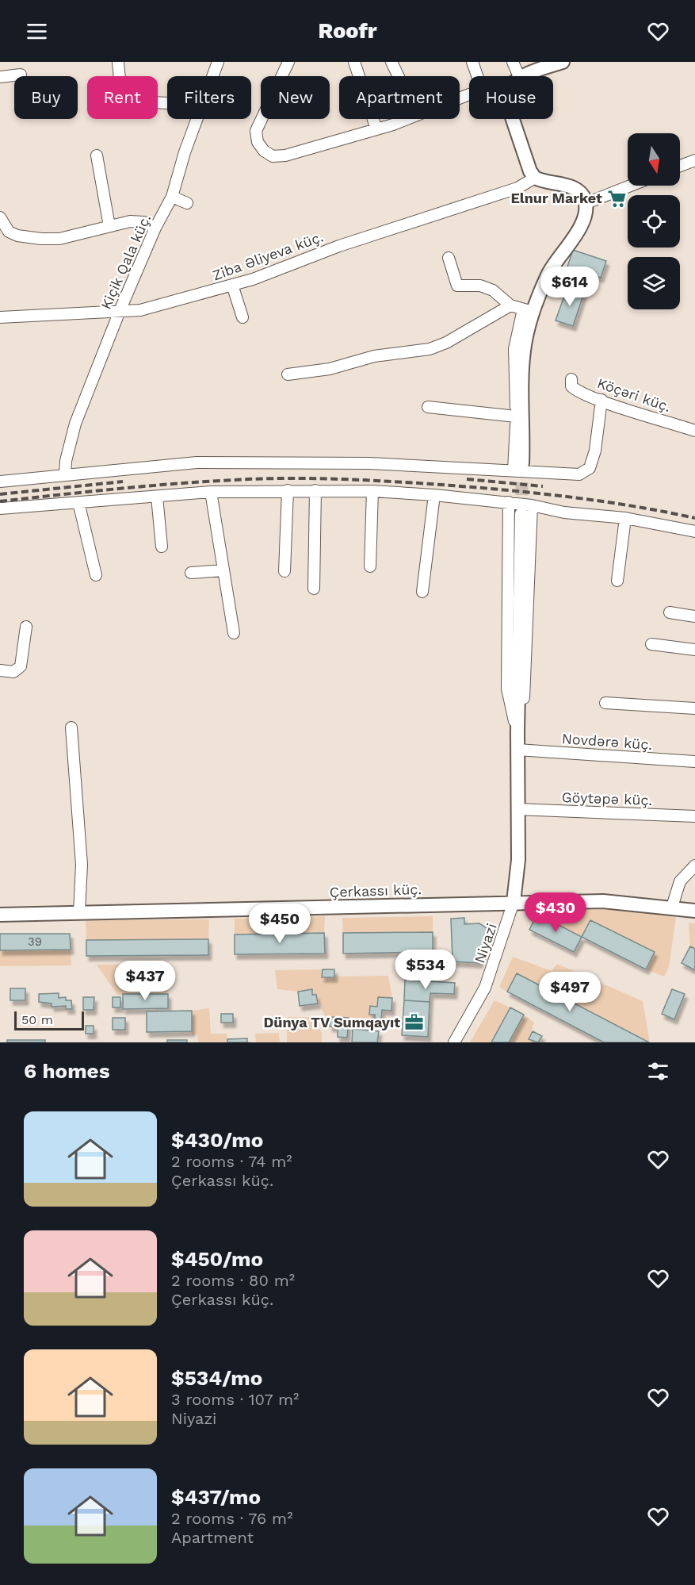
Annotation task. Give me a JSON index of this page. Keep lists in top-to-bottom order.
{
  "streets": {
    "street": [
      "Ziba Əliyeva küç.",
      "Kiçik Qala küç.",
      "Köçəri küç.",
      "Novdərə küç.",
      "Göytəpə küç.",
      "Çerkassı küç.",
      "Niyazi"
    ]
  },
  "crossings": [
    ["Ziba Əliyeva küç.", "Kiçik Qala küç."],
    ["Çerkassı küç.", "Niyazi"]
  ],
  "places": {
    "supermarket": ["Elnur Market"],
    "office": ["Dünya TV Sumqayıt"]
  },
  "house_numbers": ["39"],
  "scale_bar": "50 m",
  "north": "bottom",
  "page": {
    "header": "Roofr",
    "chip": [
      "Buy",
      "Rent",
      "Filters",
      "New",
      "Apartment",
      "House"
    ],
    "price": [
      "$614",
      "$430",
      "$450",
      "$534",
      "$437",
      "$497"
    ],
    "scale": "50 m",
    "heading": "6 homes",
    "list": [
      {
        "name": "$430/mo",
        "note": "2 rooms · 74 m² · Çerkassı küç."
      },
      {
        "name": "$450/mo",
        "note": "2 rooms · 80 m² · Çerkassı küç."
      },
      {
        "name": "$534/mo",
        "note": "3 rooms · 107 m² · Niyazi"
      },
      {
        "name": "$437/mo",
        "note": "2 rooms · 76 m² · Apartment"
      }
    ]
  }
}
